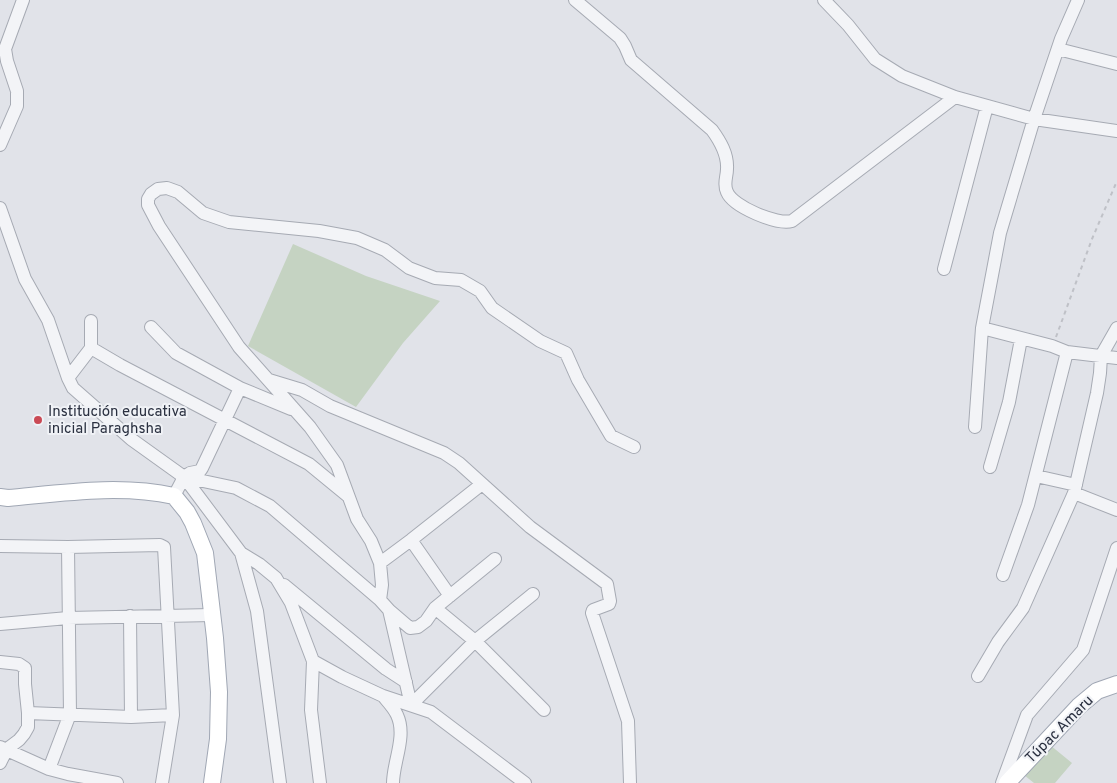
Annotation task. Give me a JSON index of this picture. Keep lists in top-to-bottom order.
{
  "streets": {
    "main road": ["Túpac Amaru"]
  },
  "places": ["Institución educativa inicial Paraghsha"]
}
